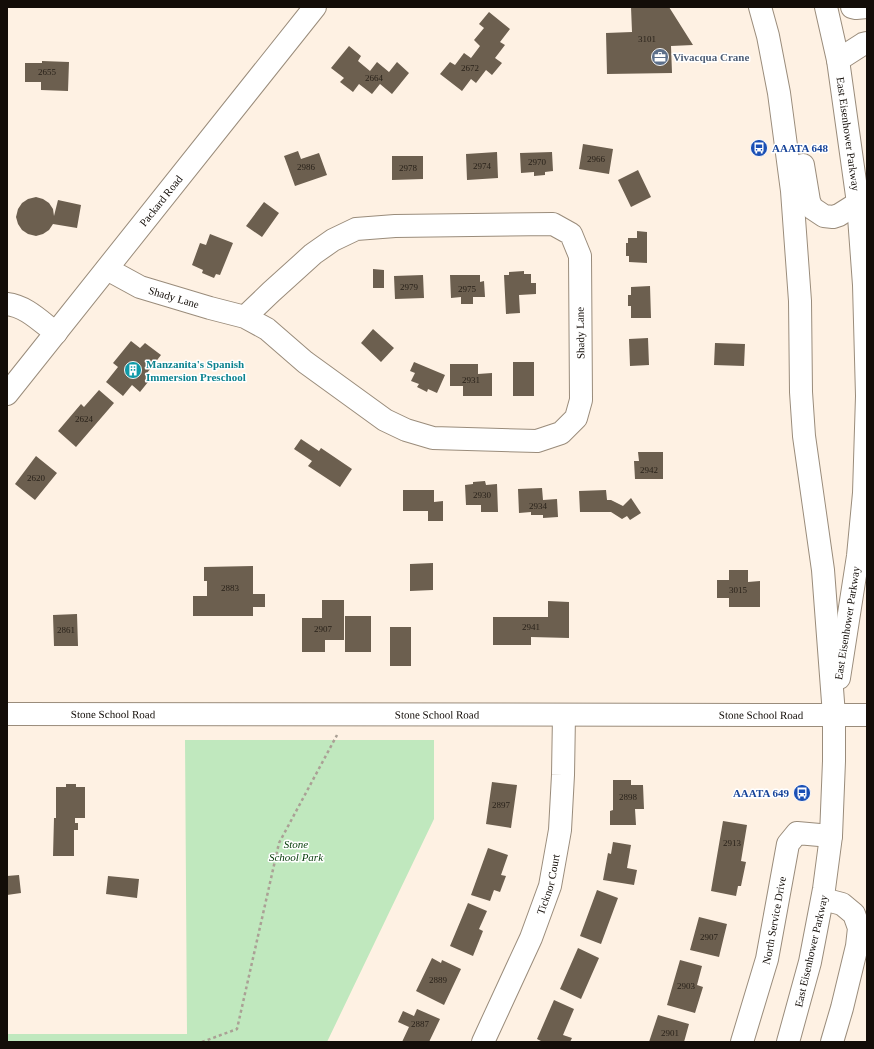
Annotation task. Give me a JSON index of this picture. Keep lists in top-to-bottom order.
{
  "streets": {
    "main road": [
      "East Eisenhower Parkway",
      "Packard Road",
      "Shady Lane",
      "Stone School Road",
      "Ticknor Court",
      "North Service Drive"
    ]
  },
  "crossings": [
    ["East Eisenhower Parkway", "Stone School Road"],
    ["East Eisenhower Parkway", "North Service Drive"],
    ["Packard Road", "Shady Lane"],
    ["Stone School Road", "Ticknor Court"]
  ],
  "parks": ["Stone School Park"],
  "places": {
    "office": ["Vivacqua Crane"],
    "bus stop": ["AAATA 648", "AAATA 649"],
    "building": ["Manzanita's Spanish Immersion Preschool"]
  },
  "house_numbers": [
    "3101",
    "2672",
    "2655",
    "2664",
    "2966",
    "2970",
    "2974",
    "2986",
    "2978",
    "2979",
    "2975",
    "2931",
    "2624",
    "2942",
    "2620",
    "2930",
    "2934",
    "2883",
    "3015",
    "2941",
    "2907",
    "2861",
    "2898",
    "2897",
    "2913",
    "2907",
    "2889",
    "2903",
    "2887",
    "2901"
  ]
}
